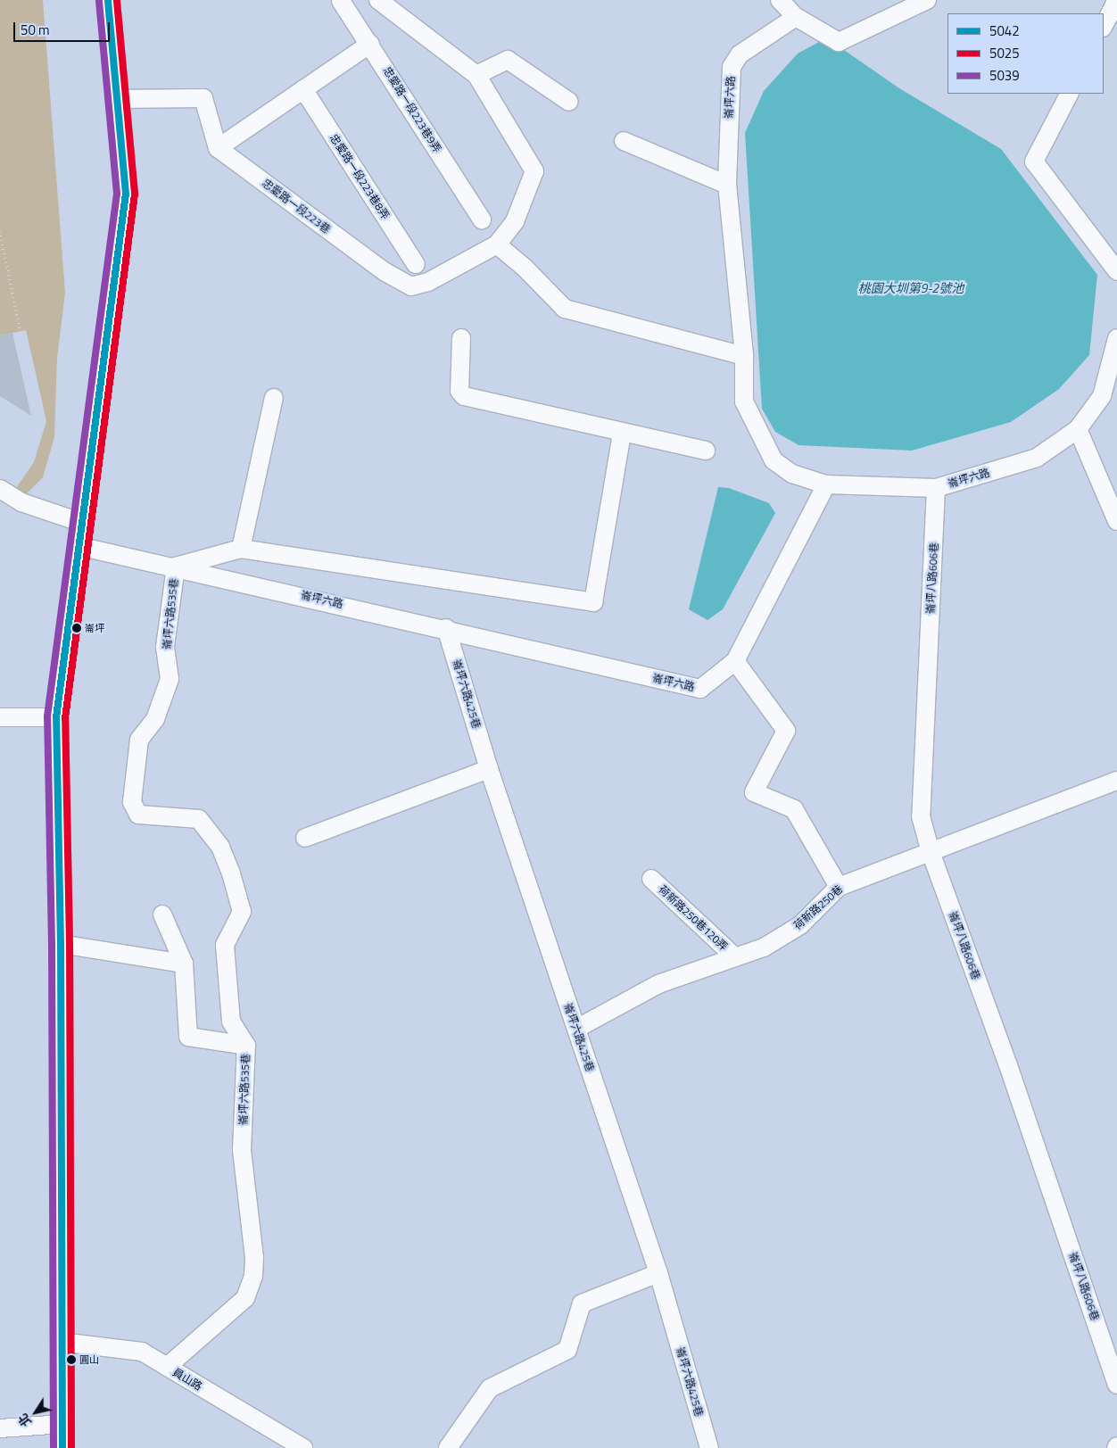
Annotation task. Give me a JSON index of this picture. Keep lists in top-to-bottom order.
{
  "streets": {
    "street": [
      "崙坪六路",
      "忠愛路一段223巷9弄",
      "忠愛路一段223巷8弄",
      "忠愛路一段223巷",
      "崙坪八路606巷",
      "崙坪六路535巷",
      "崙坪六路425巷",
      "荷新路250巷",
      "荷新路250巷120弄",
      "員山路"
    ]
  },
  "crossings": [
    ["崙坪六路", "崙坪八路606巷"],
    ["崙坪六路", "崙坪六路535巷"],
    ["崙坪六路", "崙坪六路425巷"],
    ["崙坪八路606巷", "荷新路250巷"],
    ["崙坪六路535巷", "員山路"],
    ["崙坪六路425巷", "荷新路250巷"],
    ["荷新路250巷", "荷新路250巷120弄"]
  ],
  "water": ["桃園大圳第9-2號池"],
  "places": ["崙坪", "圓山"],
  "lines": ["transit line 5042", "transit line 5025", "transit line 5039"],
  "legend": ["5042", "5025", "5039"],
  "scale_bar": "50 m",
  "north": "bottom left"
}
